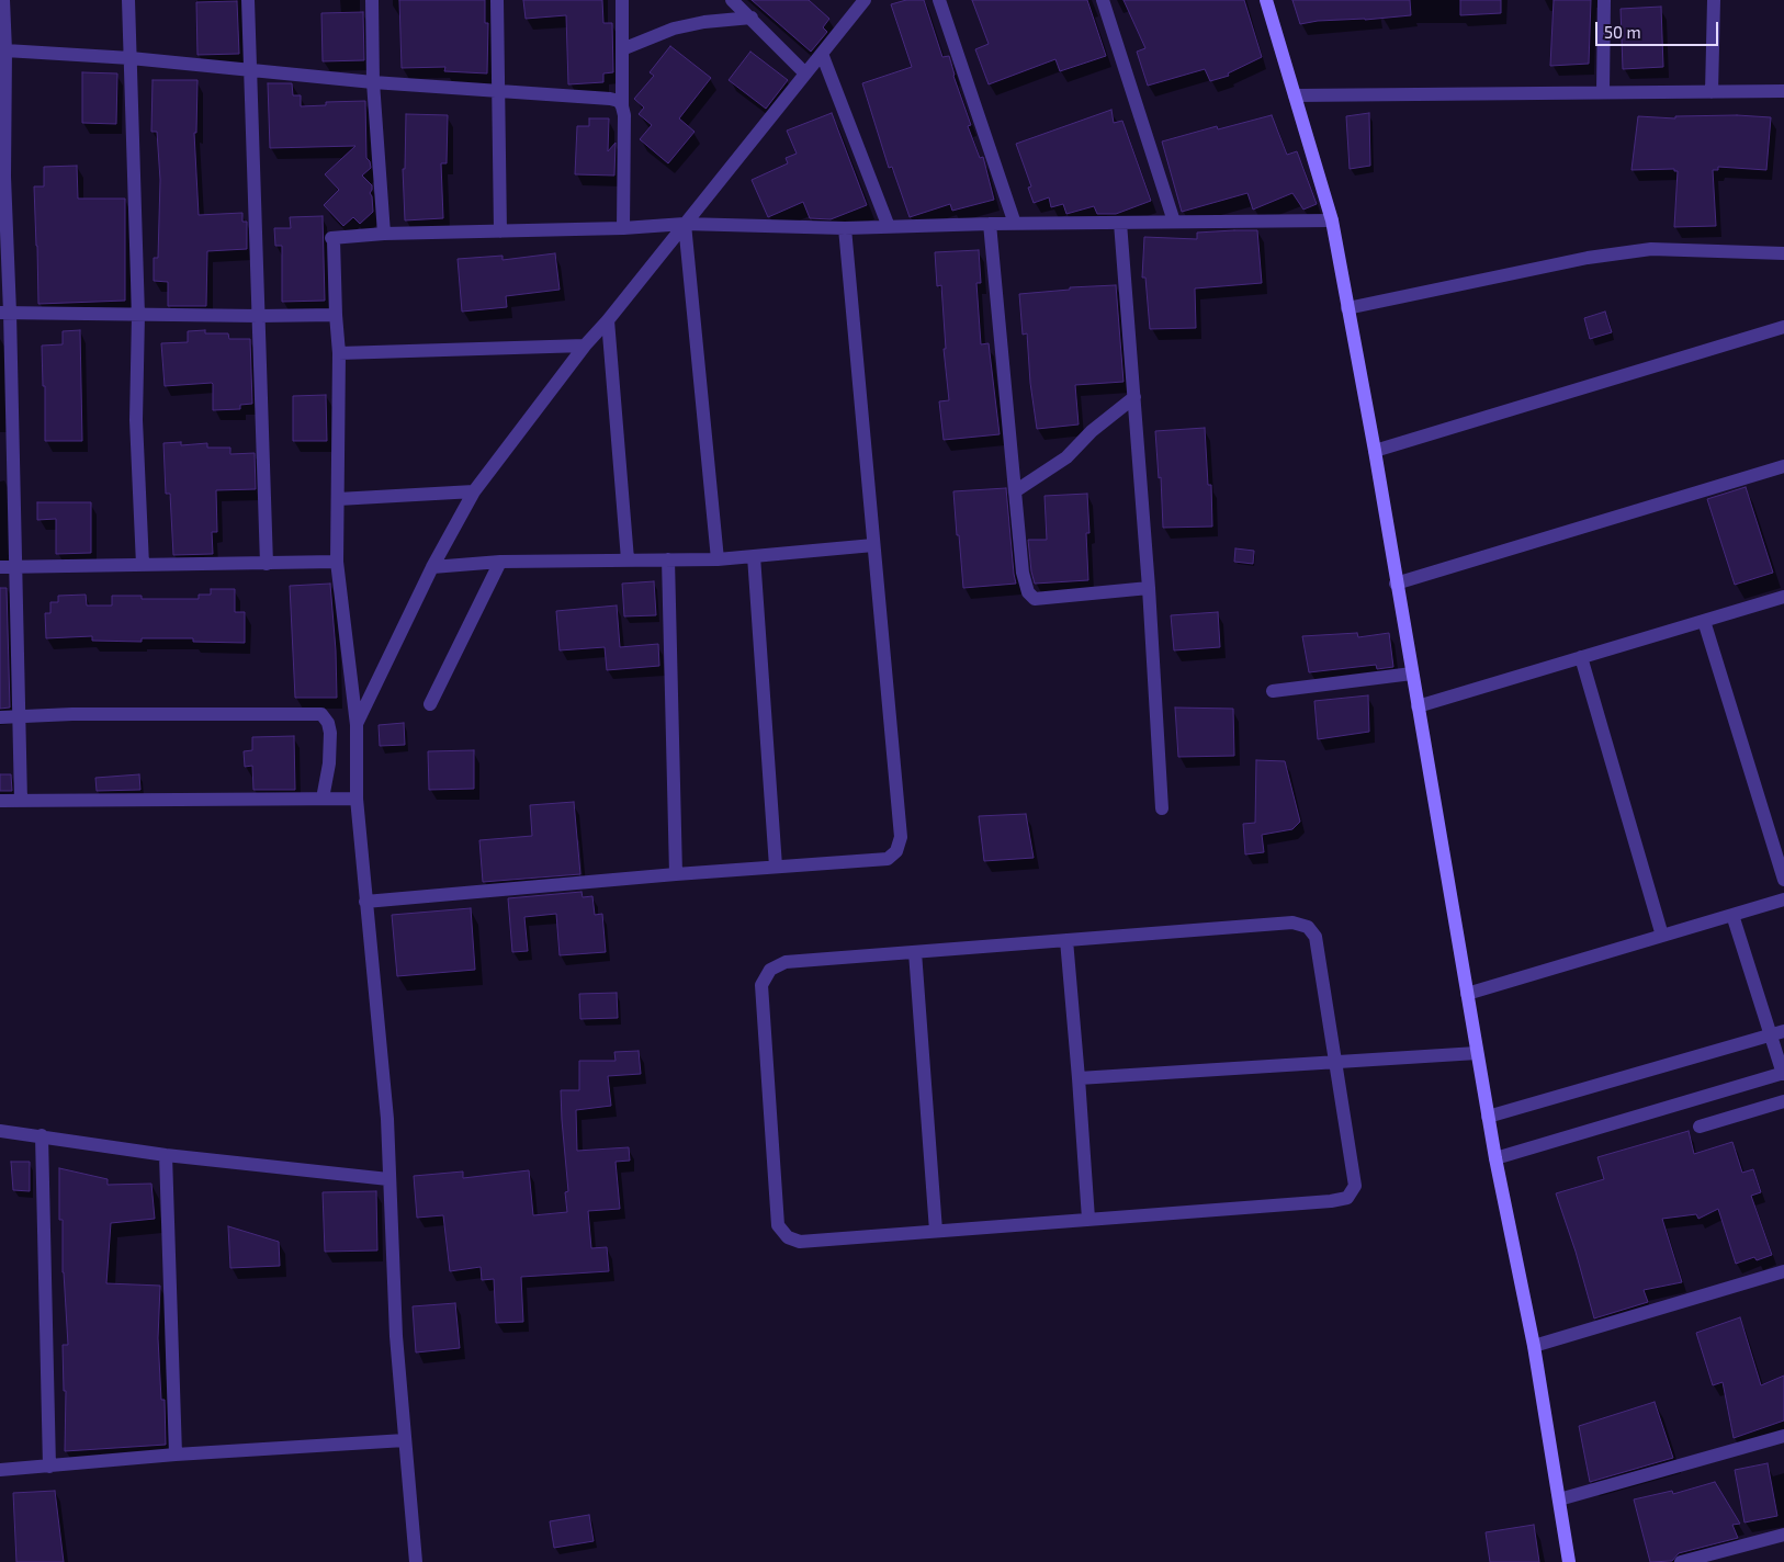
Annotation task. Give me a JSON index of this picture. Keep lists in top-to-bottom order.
{
  "scale_bar": "50 m"
}
